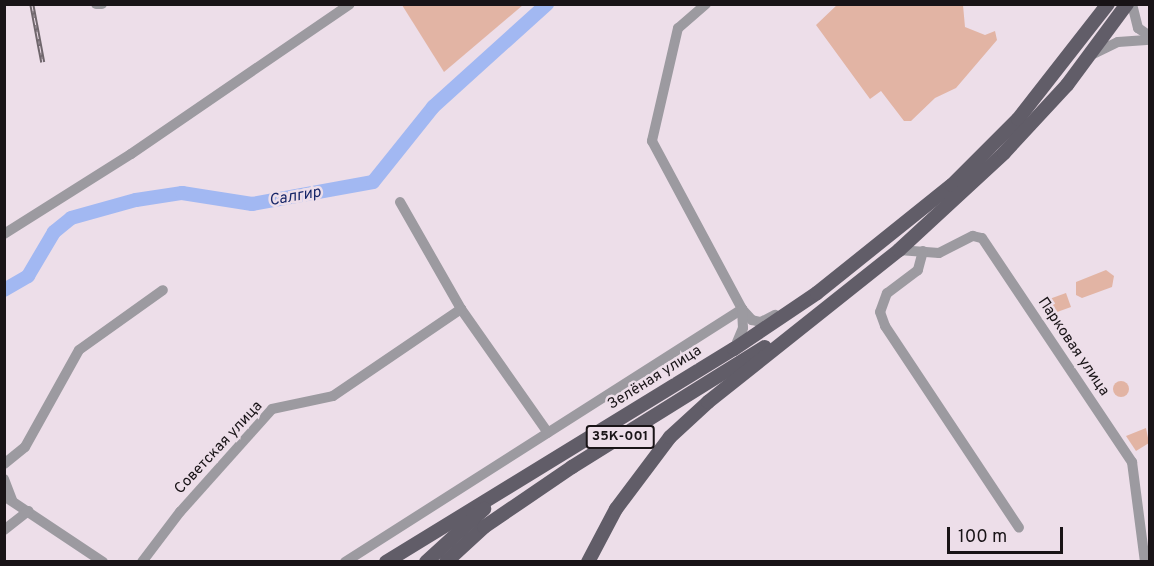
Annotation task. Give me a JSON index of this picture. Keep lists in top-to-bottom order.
{
  "streets": {
    "main road": ["Зелёная улица", "35К-001"],
    "street": ["Парковая улица", "Советская улица"]
  },
  "crossings": [
    ["Парковая улица", "35К-001"],
    ["Зелёная улица", "35К-001"]
  ],
  "water": ["Салгир"],
  "scale_bar": "100 m"
}
